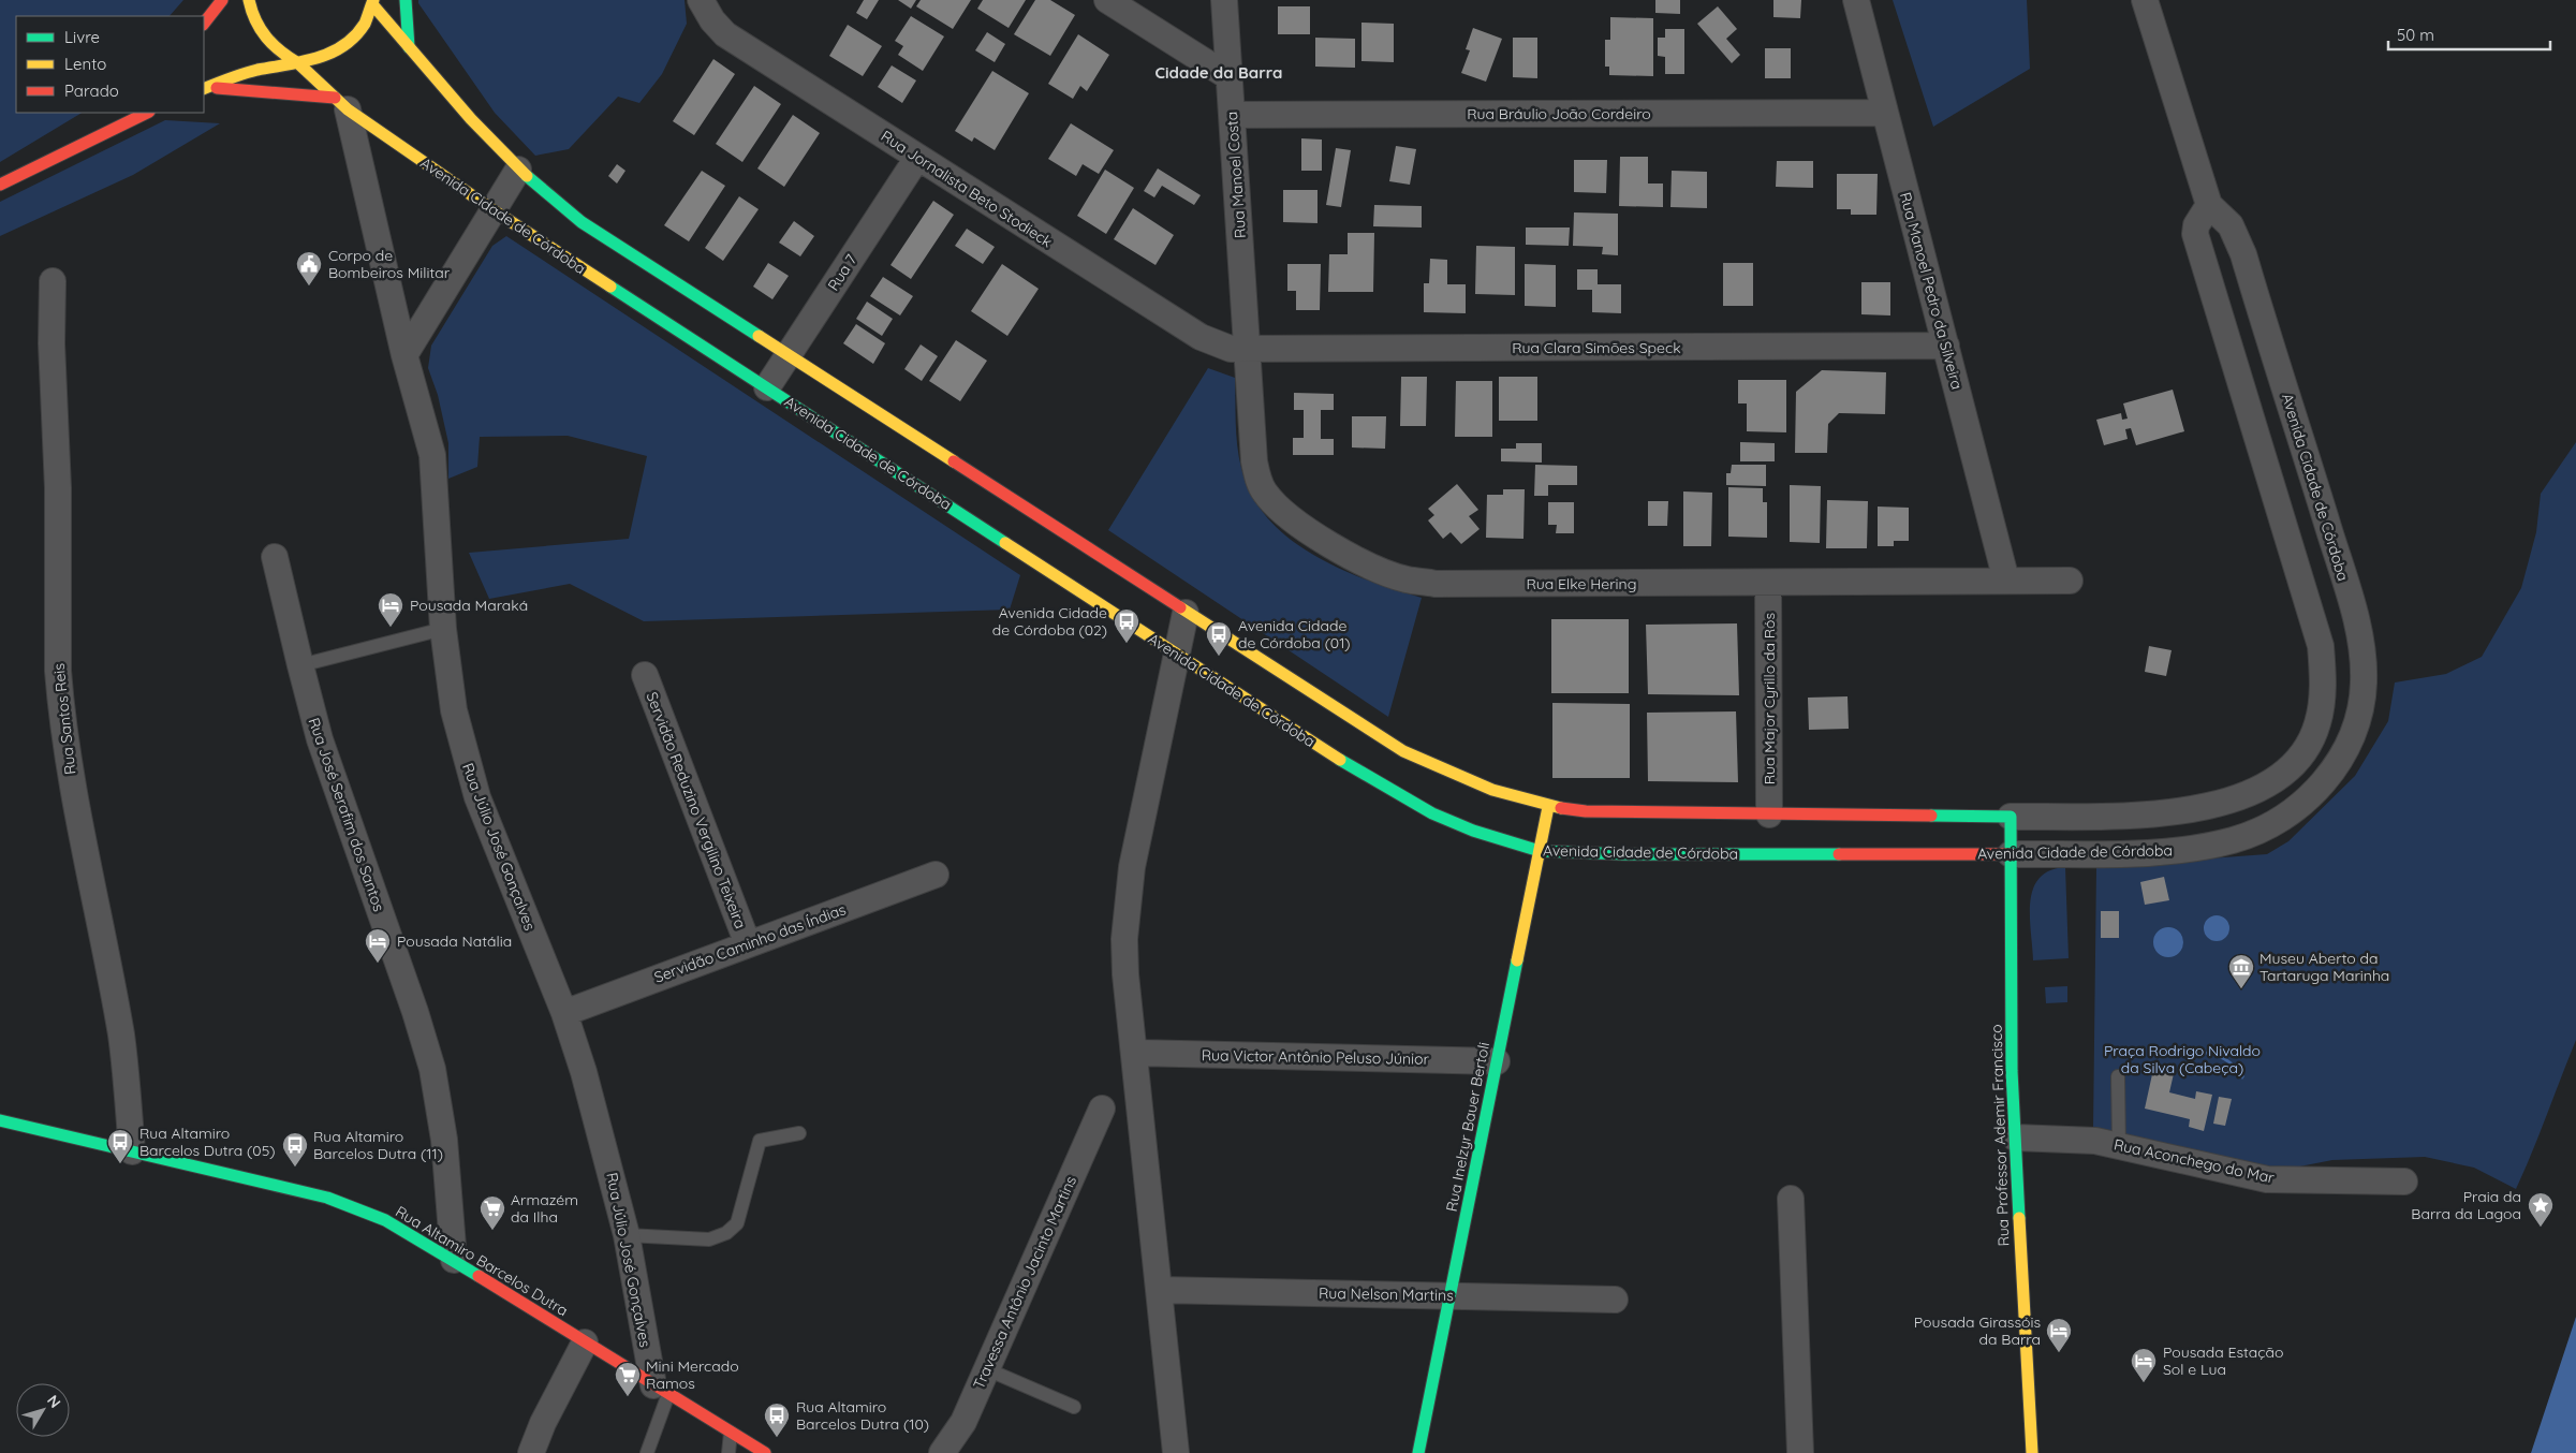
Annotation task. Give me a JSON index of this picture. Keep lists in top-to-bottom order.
{
  "streets": {
    "street": [
      "Rua Bráulio João Cordeiro",
      "Rua Manoel Costa",
      "Rua Jornalista Beto Stodieck",
      "Avenida Cidade de Córdoba",
      "Rua 7",
      "Rua Manoel Pedro da Silveira",
      "Rua Clara Simões Speck",
      "Rua Elke Hering",
      "Rua Major Cyrillo da Rós",
      "Rua Santos Reis",
      "Servidão Reduzino Vergilino Teixeira",
      "Rua José Serafim dos Santos",
      "Rua Júlio José Gonçalves",
      "Servidão Caminho das Índias",
      "Rua Victor Antônio Peluso Júnior",
      "Rua Inelzyr Bauer Bertoli",
      "Rua Professor Ademir Francisco",
      "Rua Aconchego do Mar",
      "Rua Altamiro Barcelos Dutra",
      "Travessa Antônio Jacinto Martins",
      "Rua Nelson Martins"
    ]
  },
  "crossings": [
    ["Rua Bráulio João Cordeiro", "Rua Manoel Costa"],
    ["Rua Bráulio João Cordeiro", "Rua Manoel Pedro da Silveira"],
    ["Rua Manoel Costa", "Rua Jornalista Beto Stodieck"],
    ["Rua Manoel Costa", "Rua Clara Simões Speck"],
    ["Rua Manoel Costa", "Rua Elke Hering"],
    ["Rua Jornalista Beto Stodieck", "Rua 7"],
    ["Rua Jornalista Beto Stodieck", "Rua Clara Simões Speck"],
    ["Rua Jornalista Beto Stodieck", "Rua Elke Hering"],
    ["Avenida Cidade de Córdoba", "Rua 7"],
    ["Avenida Cidade de Córdoba", "Rua Júlio José Gonçalves"],
    ["Avenida Cidade de Córdoba", "Rua Inelzyr Bauer Bertoli"],
    ["Avenida Cidade de Córdoba", "Rua Professor Ademir Francisco"],
    ["Rua Manoel Pedro da Silveira", "Rua Clara Simões Speck"],
    ["Rua Manoel Pedro da Silveira", "Rua Elke Hering"],
    ["Rua Clara Simões Speck", "Rua Elke Hering"],
    ["Rua Elke Hering", "Rua Major Cyrillo da Rós"],
    ["Rua Santos Reis", "Rua Altamiro Barcelos Dutra"],
    ["Servidão Reduzino Vergilino Teixeira", "Servidão Caminho das Índias"],
    ["Rua José Serafim dos Santos", "Rua Altamiro Barcelos Dutra"],
    ["Rua Júlio José Gonçalves", "Servidão Caminho das Índias"],
    ["Rua Júlio José Gonçalves", "Rua Altamiro Barcelos Dutra"],
    ["Rua Victor Antônio Peluso Júnior", "Rua Inelzyr Bauer Bertoli"],
    ["Rua Inelzyr Bauer Bertoli", "Rua Nelson Martins"],
    ["Rua Professor Ademir Francisco", "Rua Aconchego do Mar"]
  ],
  "districts": ["Cidade da Barra"],
  "parks": ["Praça Rodrigo Nivaldo da Silva (Cabeça)"],
  "places": {
    "public building": ["Corpo de Bombeiros Militar"],
    "hotel": [
      "Pousada Maraká",
      "Pousada Natália",
      "Pousada Girassóis da Barra",
      "Pousada Estação Sol e Lua"
    ],
    "bus stop": [
      "Avenida Cidade de Córdoba (02)",
      "Avenida Cidade de Córdoba (01)",
      "Rua Altamiro Barcelos Dutra (05)",
      "Rua Altamiro Barcelos Dutra (11)",
      "Rua Altamiro Barcelos Dutra (10)"
    ],
    "museum": ["Museu Aberto da Tartaruga Marinha"],
    "place": ["Praia da Barra da Lagoa"],
    "supermarket": ["Armazém da Ilha", "Mini Mercado Ramos"]
  },
  "legend": ["Livre", "Lento", "Parado"],
  "scale_bar": "50 m",
  "north": "top right"
}
